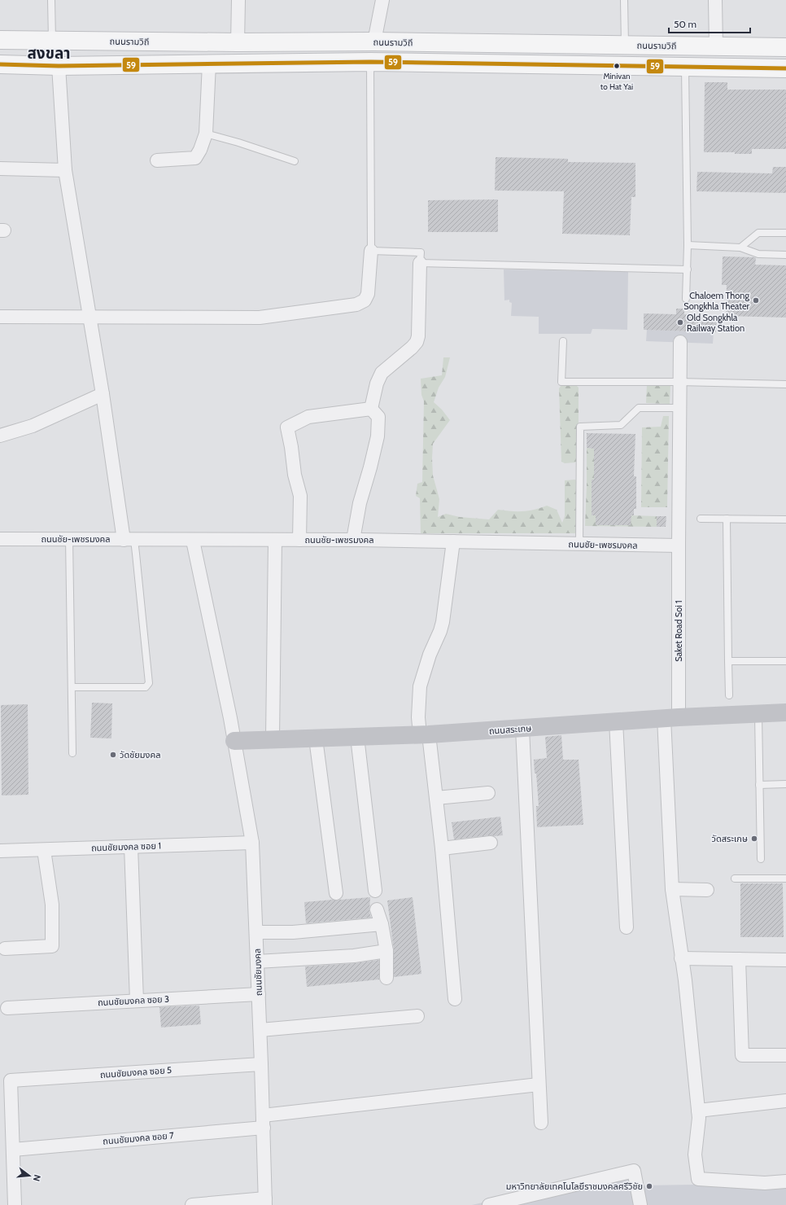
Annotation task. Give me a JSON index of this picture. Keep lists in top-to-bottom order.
{
  "streets": {
    "main road": ["ถนนรามวิถี"],
    "street": [
      "ถนนชัย-เพชรมงคล",
      "Saket Road Soi 1",
      "ถนนสระเกษ",
      "ถนนชัยมงคล ซอย 1",
      "ถนนชัยมงคล",
      "ถนนชัยมงคล ซอย 3",
      "ถนนชัยมงคล ซอย 5",
      "ถนนชัยมงคล ซอย 7"
    ]
  },
  "crossings": [
    ["ถนนชัย-เพชรมงคล", "Saket Road Soi 1"],
    ["ถนนชัย-เพชรมงคล", "ถนนชัยมงคล"],
    ["Saket Road Soi 1", "ถนนสระเกษ"],
    ["ถนนสระเกษ", "ถนนชัยมงคล"],
    ["ถนนชัยมงคล ซอย 1", "ถนนชัยมงคล"],
    ["ถนนชัยมงคล", "ถนนชัยมงคล ซอย 3"],
    ["ถนนชัยมงคล", "ถนนชัยมงคล ซอย 5"],
    ["ถนนชัยมงคล", "ถนนชัยมงคล ซอย 7"]
  ],
  "districts": ["สงขลา"],
  "places": [
    "Minivan to Hat Yai",
    "Chaloem Thong Songkhla Theater",
    "Old Songkhla Railway Station",
    "วัดชัยมงคล",
    "วัดสระเกษ",
    "มหาวิทยาลัยเทคโนโลยีราชมงคลศรีวิชัย"
  ],
  "lines": ["transit line 59"],
  "scale_bar": "50 m",
  "north": "right"
}
